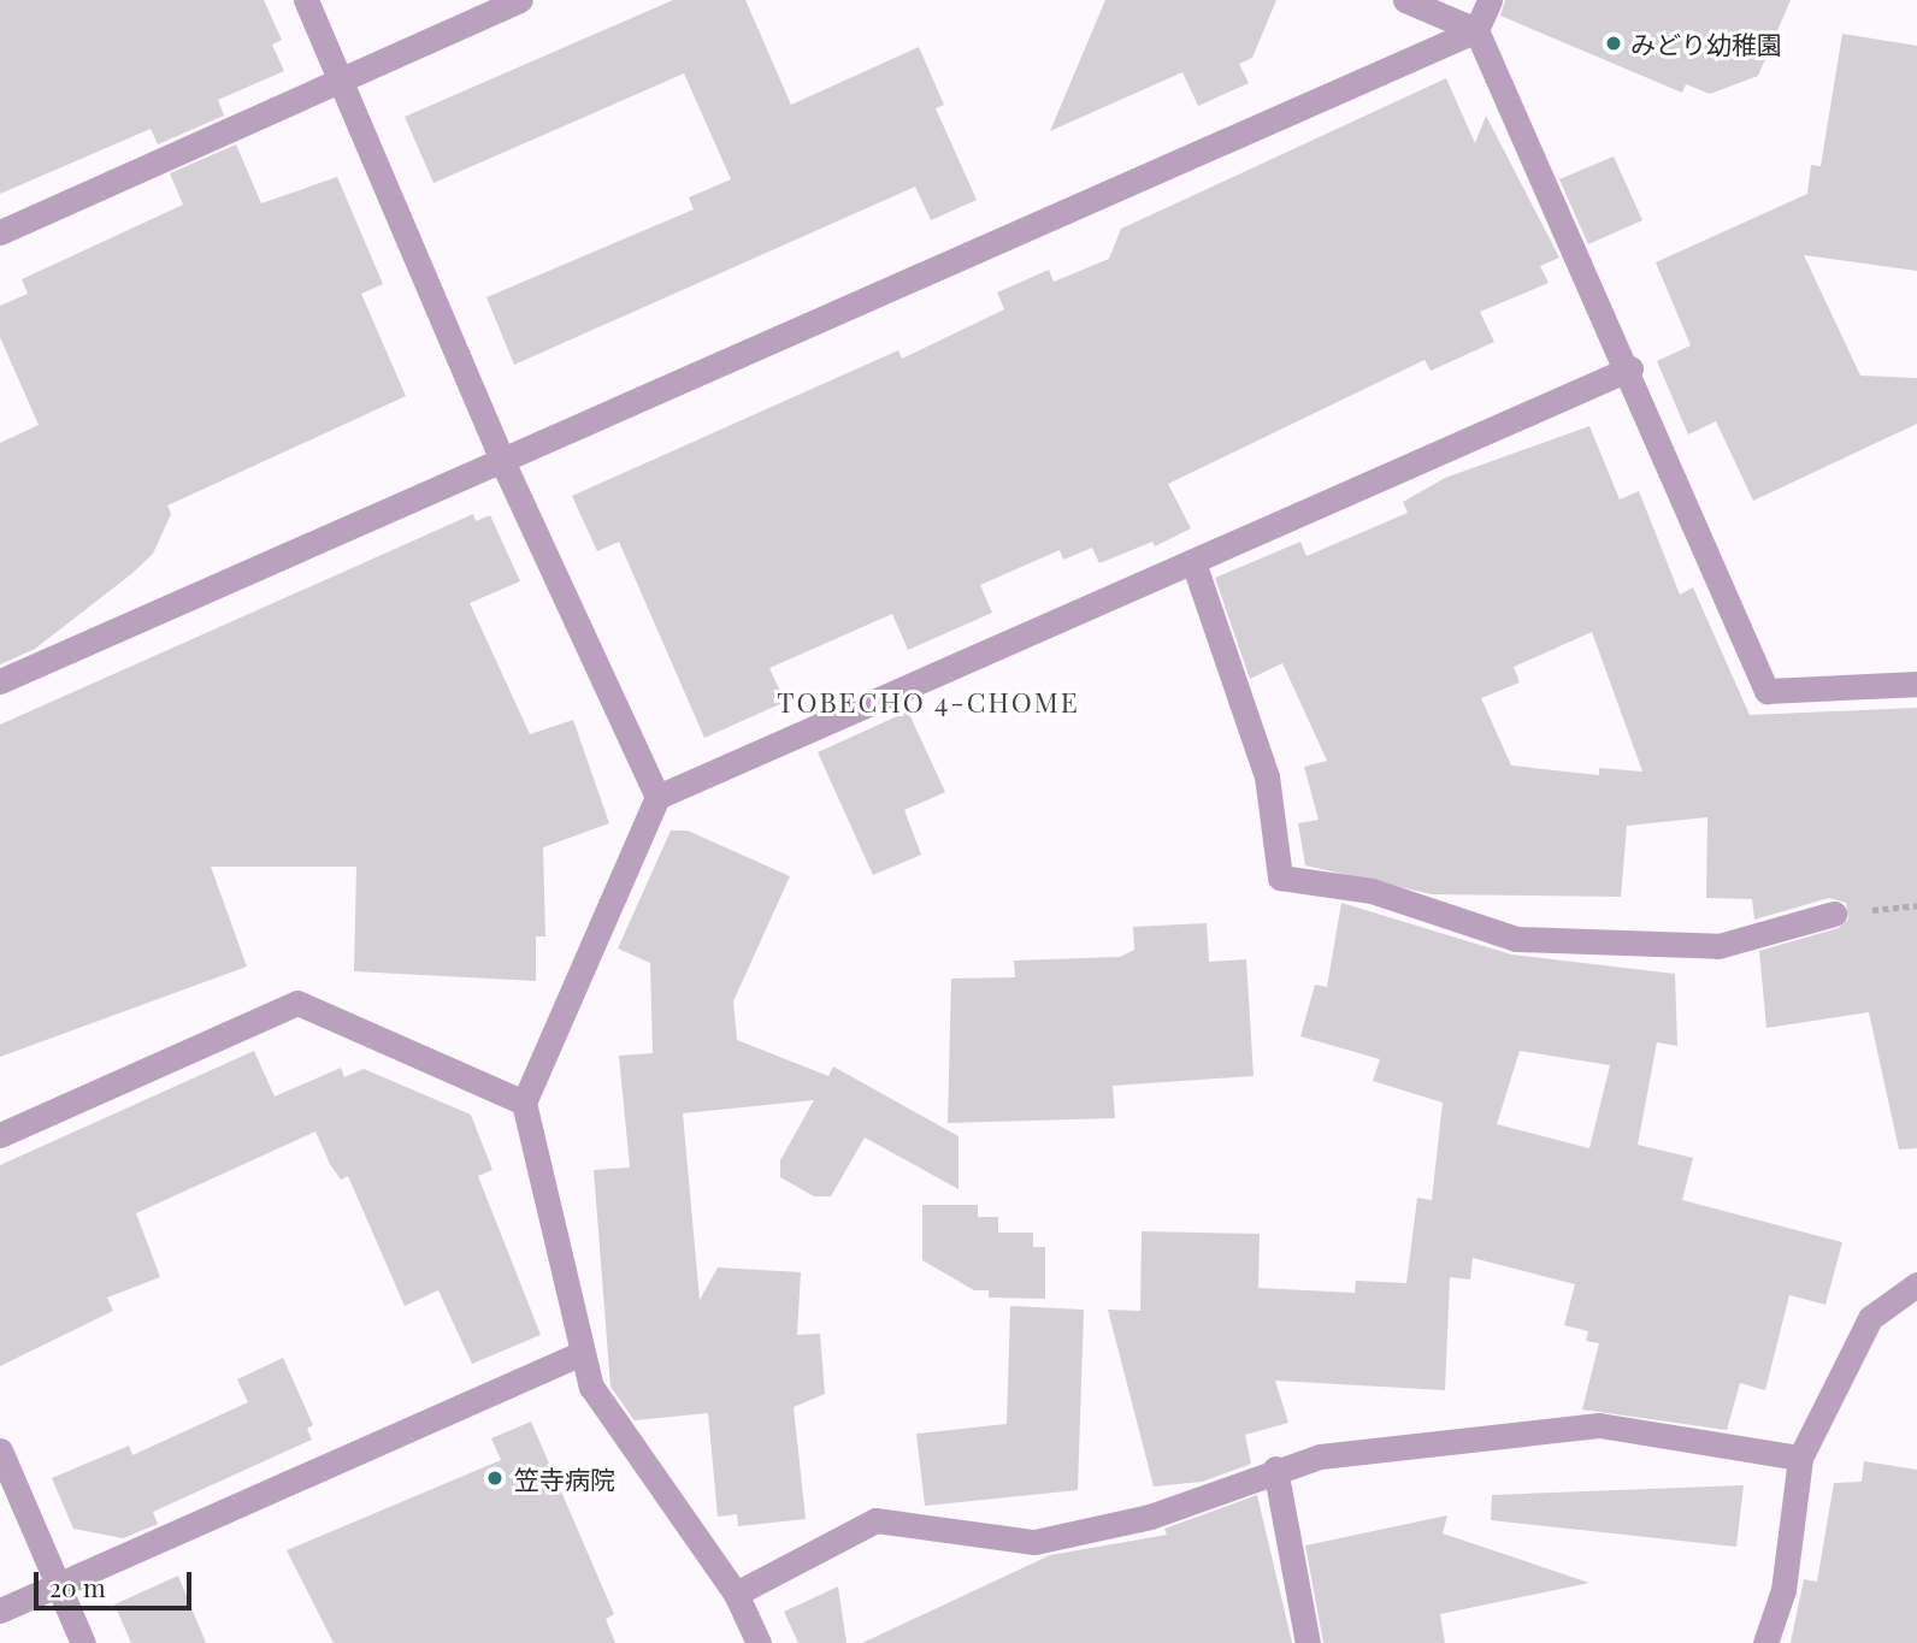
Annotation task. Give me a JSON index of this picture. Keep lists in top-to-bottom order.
{
  "districts": ["TOBECHO 4-CHOME"],
  "places": ["みどり幼稚園", "笠寺病院"],
  "scale_bar": "20 m"
}
